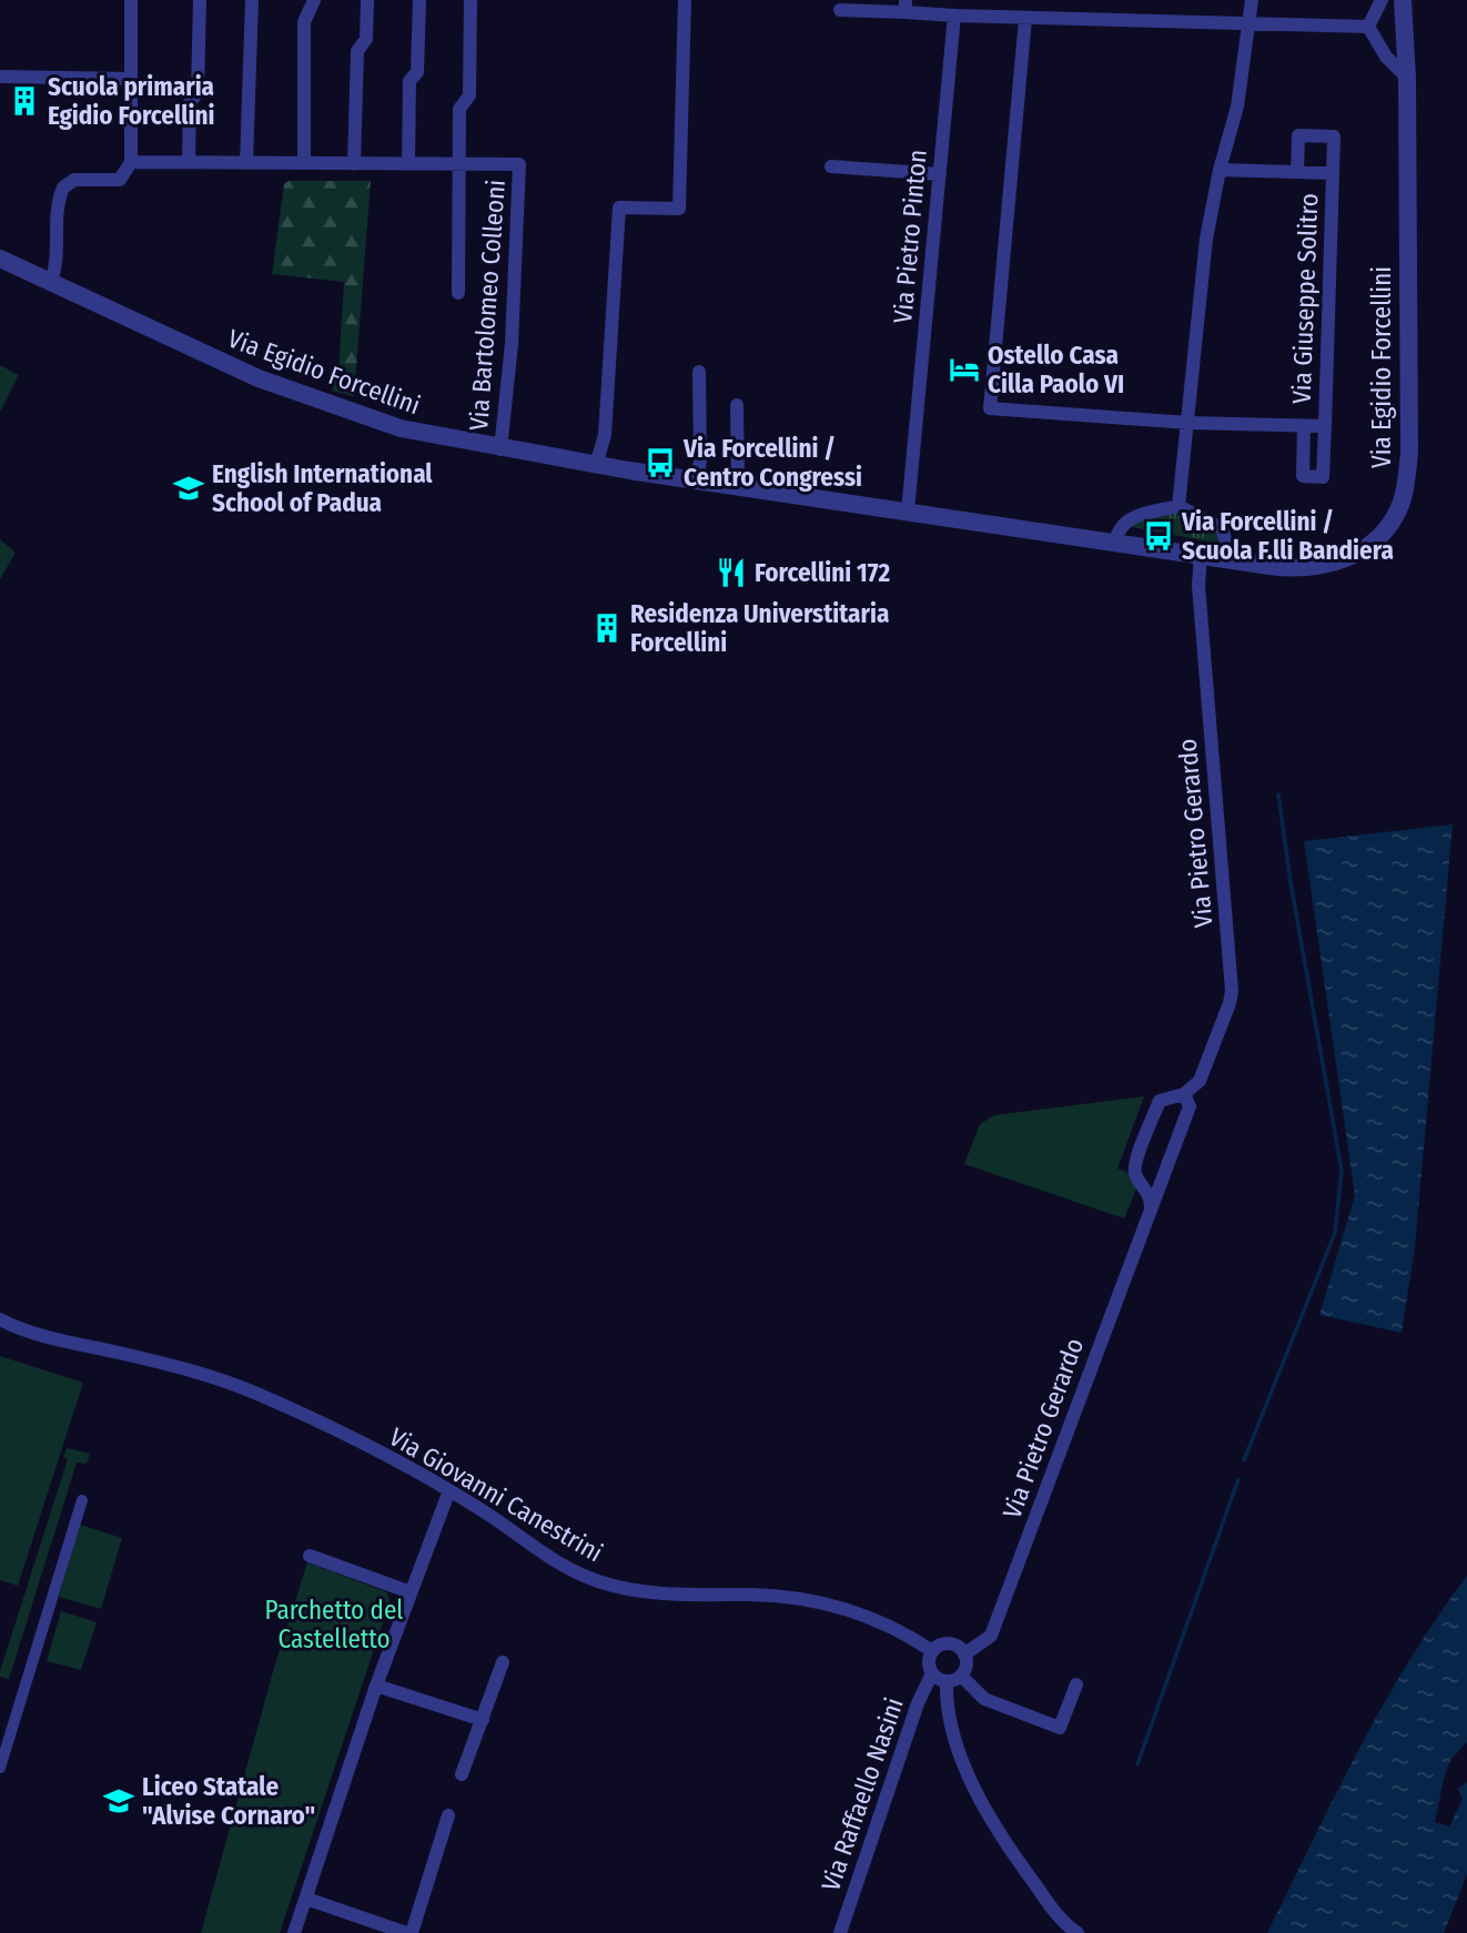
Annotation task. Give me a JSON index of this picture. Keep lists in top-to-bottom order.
{
  "streets": {
    "street": [
      "Via Pietro Pinton",
      "Via Giuseppe Solitro",
      "Via Bartolomeo Colleoni",
      "Via Egidio Forcellini",
      "Via Pietro Gerardo",
      "Via Giovanni Canestrini",
      "Via Raffaello Nasini"
    ]
  },
  "crossings": [
    ["Via Pietro Pinton", "Via Egidio Forcellini"],
    ["Via Bartolomeo Colleoni", "Via Egidio Forcellini"],
    ["Via Egidio Forcellini", "Via Pietro Gerardo"],
    ["Via Pietro Gerardo", "Via Giovanni Canestrini"],
    ["Via Pietro Gerardo", "Via Raffaello Nasini"],
    ["Via Giovanni Canestrini", "Via Raffaello Nasini"]
  ],
  "parks": ["Parchetto del Castelletto"],
  "places": {
    "building": ["Scuola primaria Egidio Forcellini", "Residenza Universtitaria Forcellini"],
    "hotel": ["Ostello Casa Cilla Paolo VI"],
    "bus stop": ["Via Forcellini / Centro Congressi", "Via Forcellini / Scuola F.lli Bandiera"],
    "school or university": ["English International School of Padua", "Liceo Statale \"Alvise Cornaro\""],
    "restaurant": ["Forcellini 172"]
  }
}
